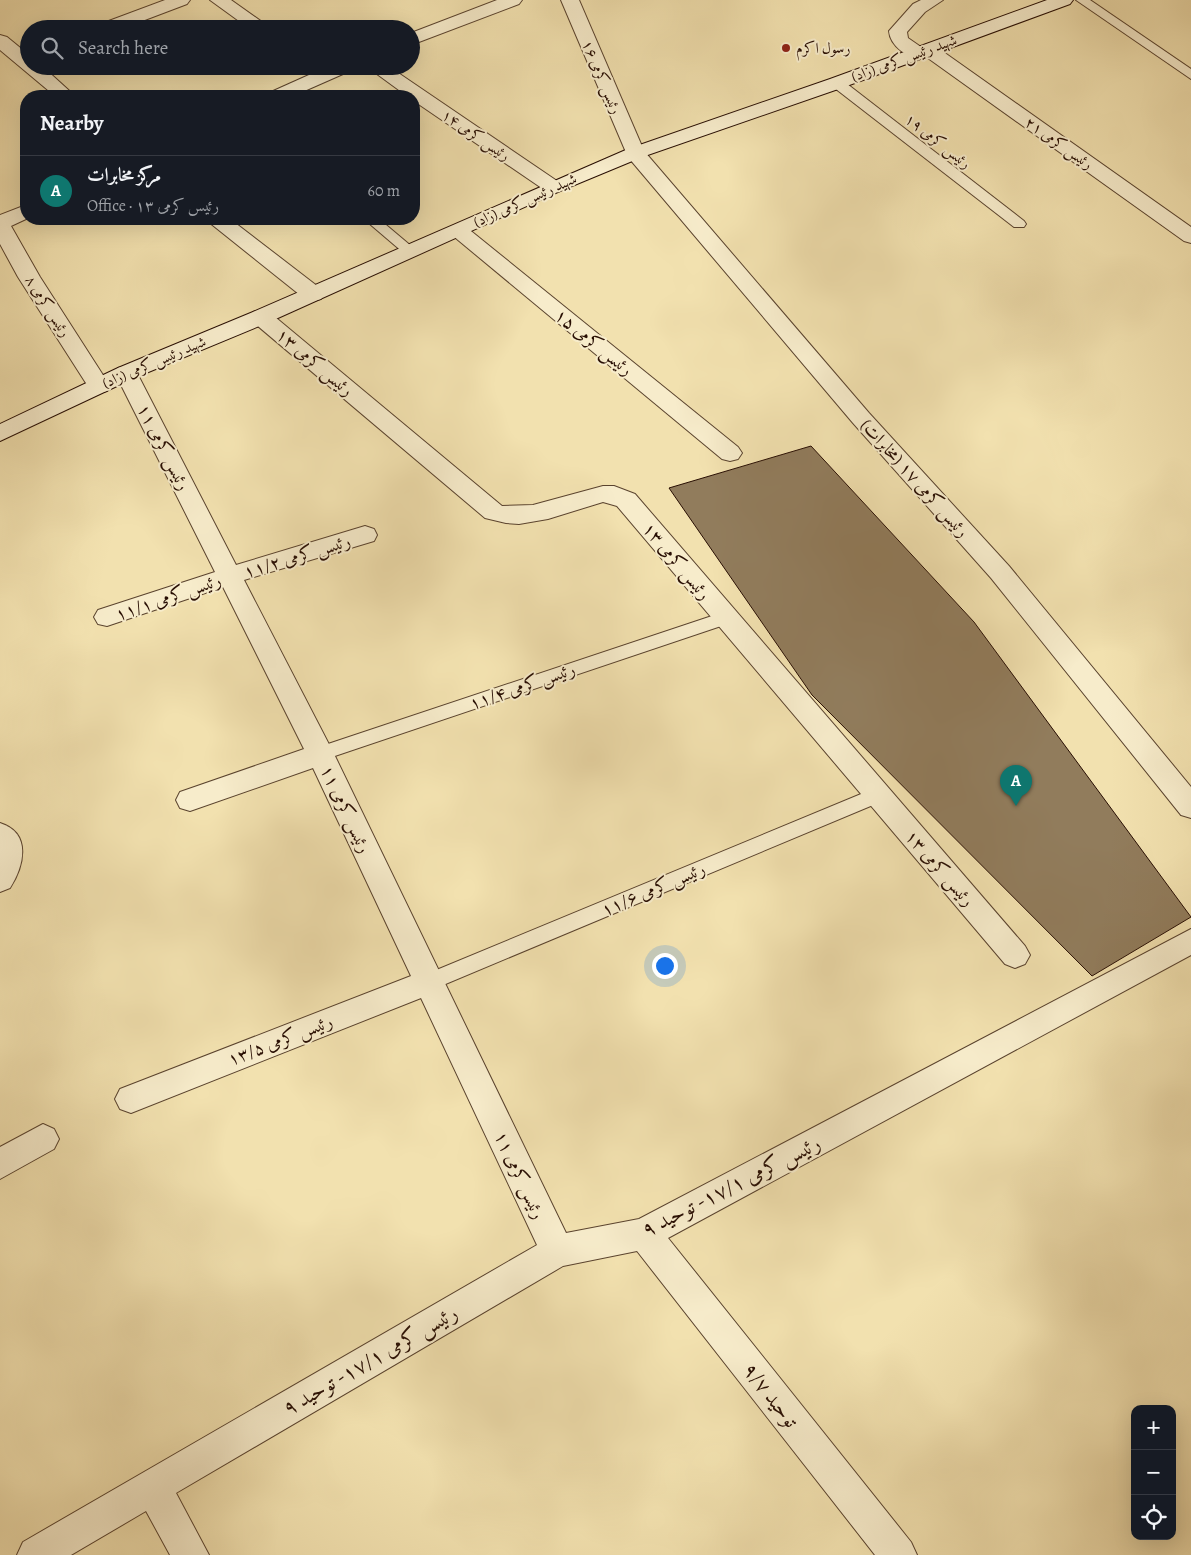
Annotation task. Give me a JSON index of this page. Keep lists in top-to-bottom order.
{
  "streets": {
    "street": [
      "شهید رئیس کرمی (زاد)",
      "رئیس کرمی ۱۶",
      "رئیس کرمی ۱۴",
      "رئیس کرمی ۲۱",
      "رئیس کرمی ۸",
      "رئیس کرمی ۱۵",
      "رئیس کرمی ۱۳",
      "رئیس کرمی ۱۱",
      "رئیس کرمی ۱۷ (مخابرات)",
      "رئیس کرمی ۱۱/۲",
      "رئیس کرمی ۱۱/۱",
      "رئیس کرمی ۱۳/۵",
      "رئیس کرمی ۱۷/۱- توحید ۹",
      "توحید ۹/۷"
    ],
    "lane": ["رئیس کرمی ۱۹", "رئیس کرمی ۱۱/۴", "رئیس کرمی ۱۱/۶"]
  },
  "crossings": [
    ["شهید رئیس کرمی (زاد)", "رئیس کرمی ۱۶"],
    ["شهید رئیس کرمی (زاد)", "رئیس کرمی ۱۴"],
    ["شهید رئیس کرمی (زاد)", "رئیس کرمی ۱۹"],
    ["شهید رئیس کرمی (زاد)", "رئیس کرمی ۲۱"],
    ["شهید رئیس کرمی (زاد)", "رئیس کرمی ۸"],
    ["شهید رئیس کرمی (زاد)", "رئیس کرمی ۱۵"],
    ["شهید رئیس کرمی (زاد)", "رئیس کرمی ۱۳"],
    ["شهید رئیس کرمی (زاد)", "رئیس کرمی ۱۱"],
    ["شهید رئیس کرمی (زاد)", "رئیس کرمی ۱۷ (مخابرات)"],
    ["رئیس کرمی ۱۶", "رئیس کرمی ۱۷ (مخابرات)"],
    ["رئیس کرمی ۱۳", "رئیس کرمی ۱۱/۴"],
    ["رئیس کرمی ۱۳", "رئیس کرمی ۱۱/۶"],
    ["رئیس کرمی ۱۱", "رئیس کرمی ۱۱/۲"],
    ["رئیس کرمی ۱۱", "رئیس کرمی ۱۱/۱"],
    ["رئیس کرمی ۱۱", "رئیس کرمی ۱۱/۴"],
    ["رئیس کرمی ۱۱", "رئیس کرمی ۱۱/۶"],
    ["رئیس کرمی ۱۱", "رئیس کرمی ۱۳/۵"],
    ["رئیس کرمی ۱۱", "رئیس کرمی ۱۷/۱- توحید ۹"],
    ["رئیس کرمی ۱۱/۲", "رئیس کرمی ۱۱/۱"],
    ["رئیس کرمی ۱۱/۶", "رئیس کرمی ۱۳/۵"],
    ["رئیس کرمی ۱۷/۱- توحید ۹", "توحید ۹/۷"]
  ],
  "places": ["رسول اکرم"],
  "page": {
    "search": "Search here",
    "heading": "Nearby",
    "list": [
      {
        "mark": "A",
        "name": "مرکز مخابرات",
        "note": "Office · رئیس کرمی ۱۳",
        "value": "60 m"
      }
    ],
    "pins": "A",
    "map_buttons": ["+", "−"]
  }
}
